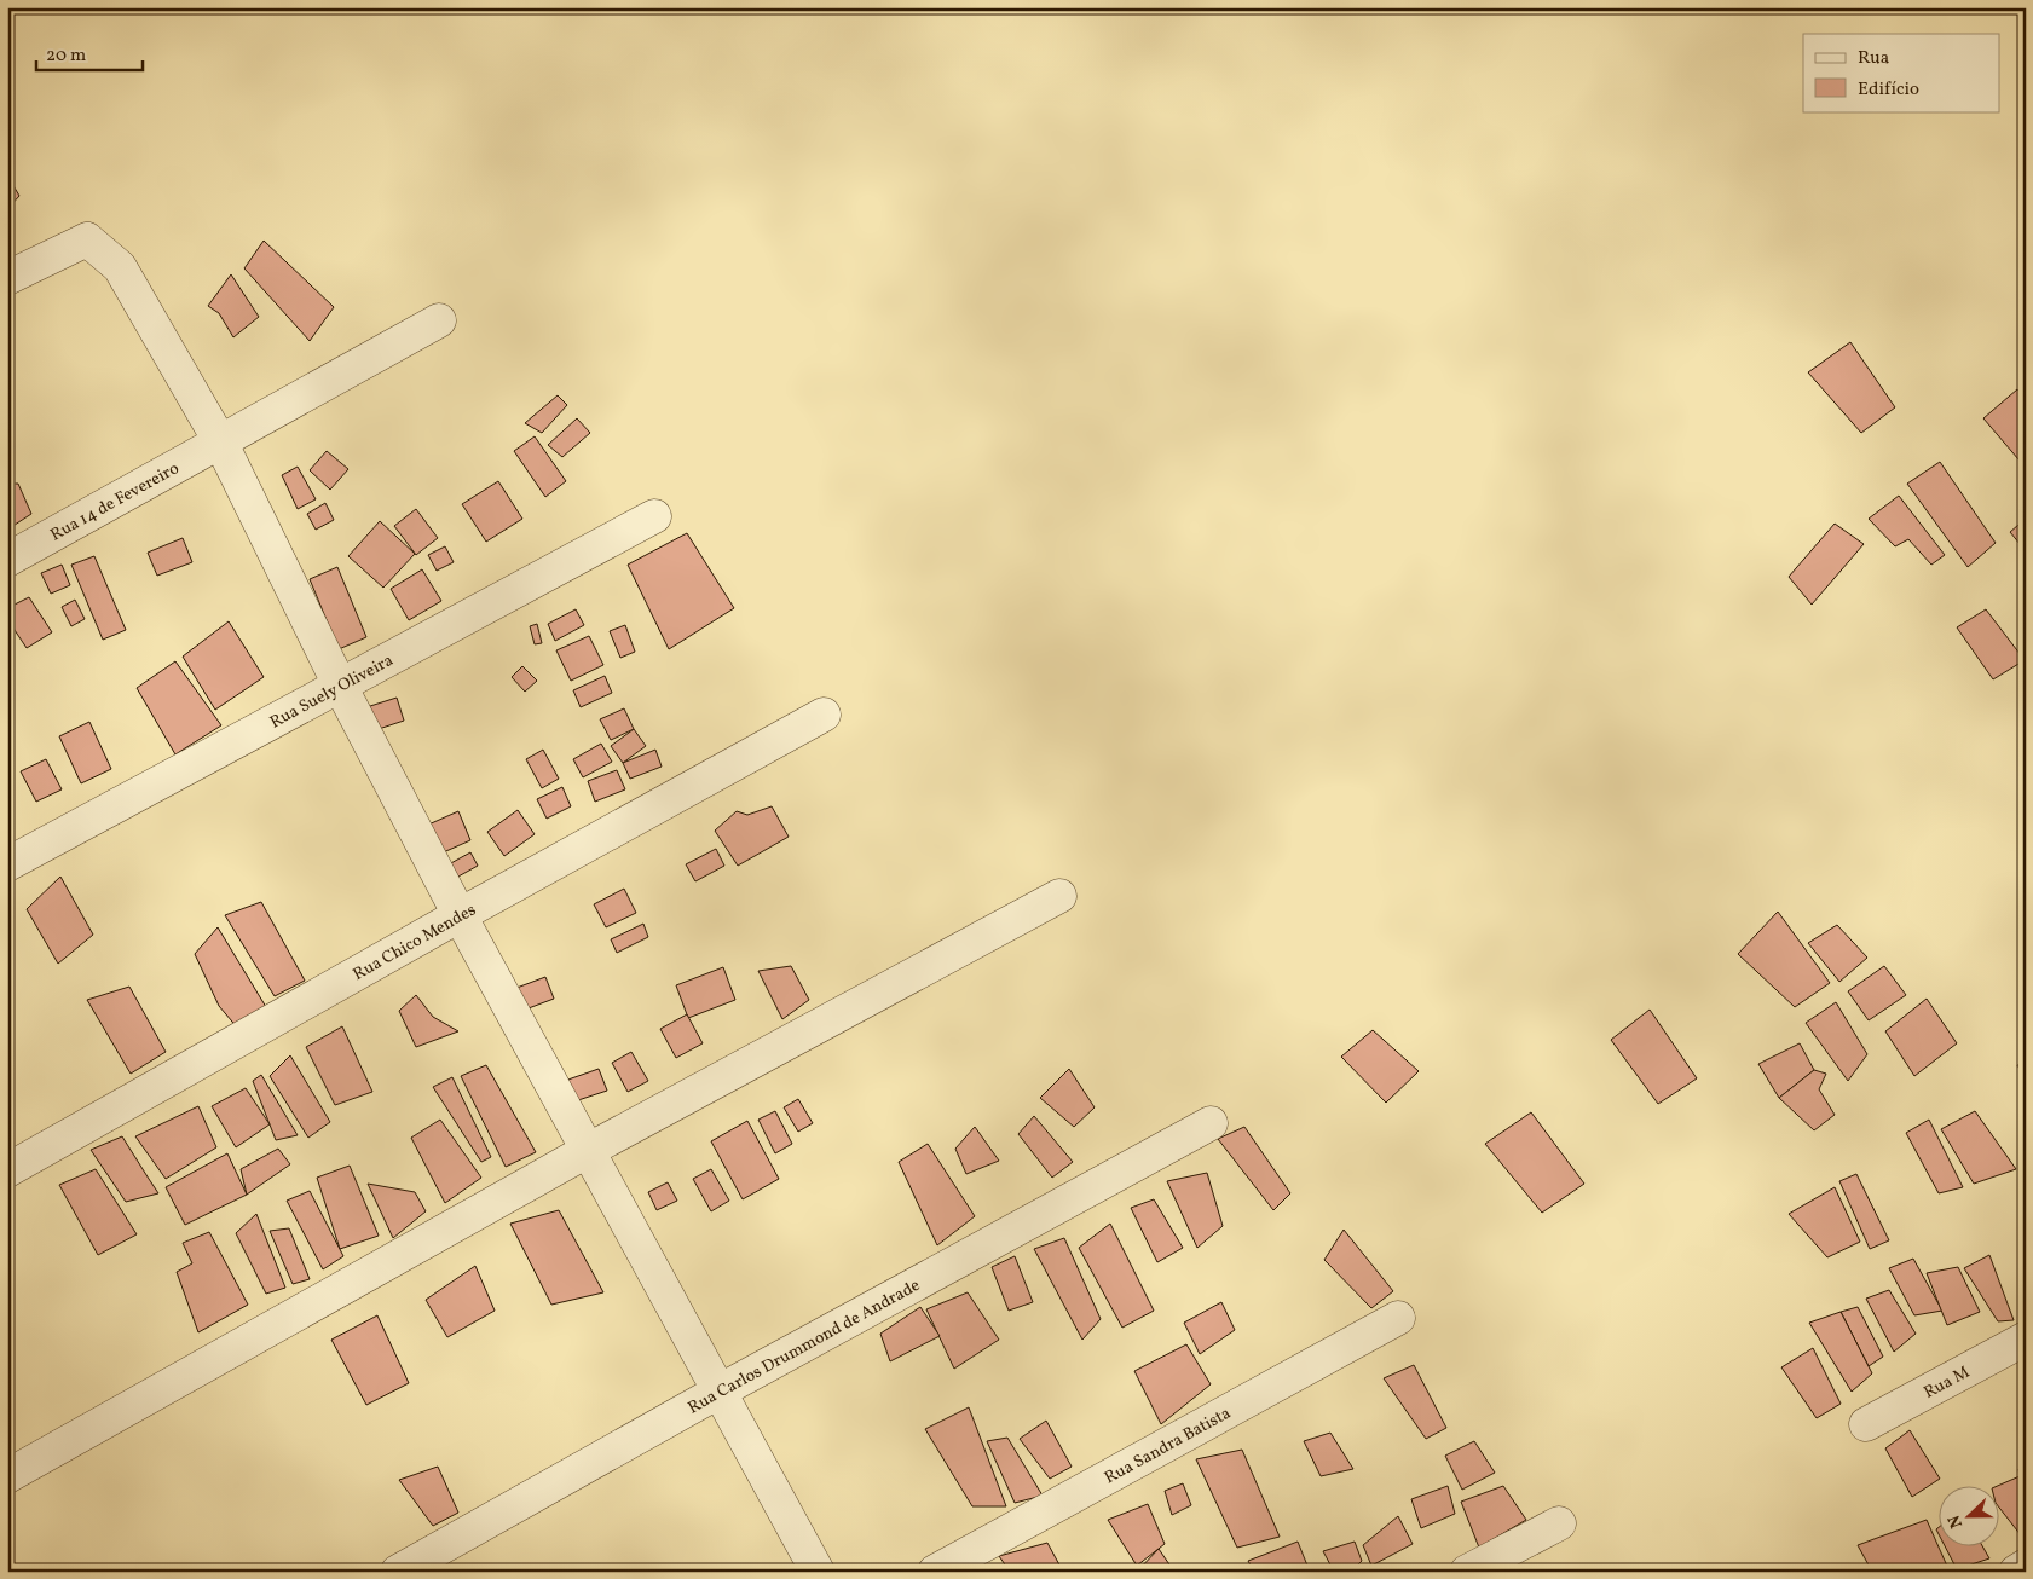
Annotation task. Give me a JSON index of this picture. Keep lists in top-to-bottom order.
{
  "streets": {
    "street": [
      "Rua 14 de Fevereiro",
      "Rua Suely Oliveira",
      "Rua Chico Mendes",
      "Rua Carlos Drummond de Andrade",
      "Rua M",
      "Rua Sandra Batista"
    ]
  },
  "legend": ["Rua", "Edifício"],
  "scale_bar": "20 m",
  "north": "left"
}
